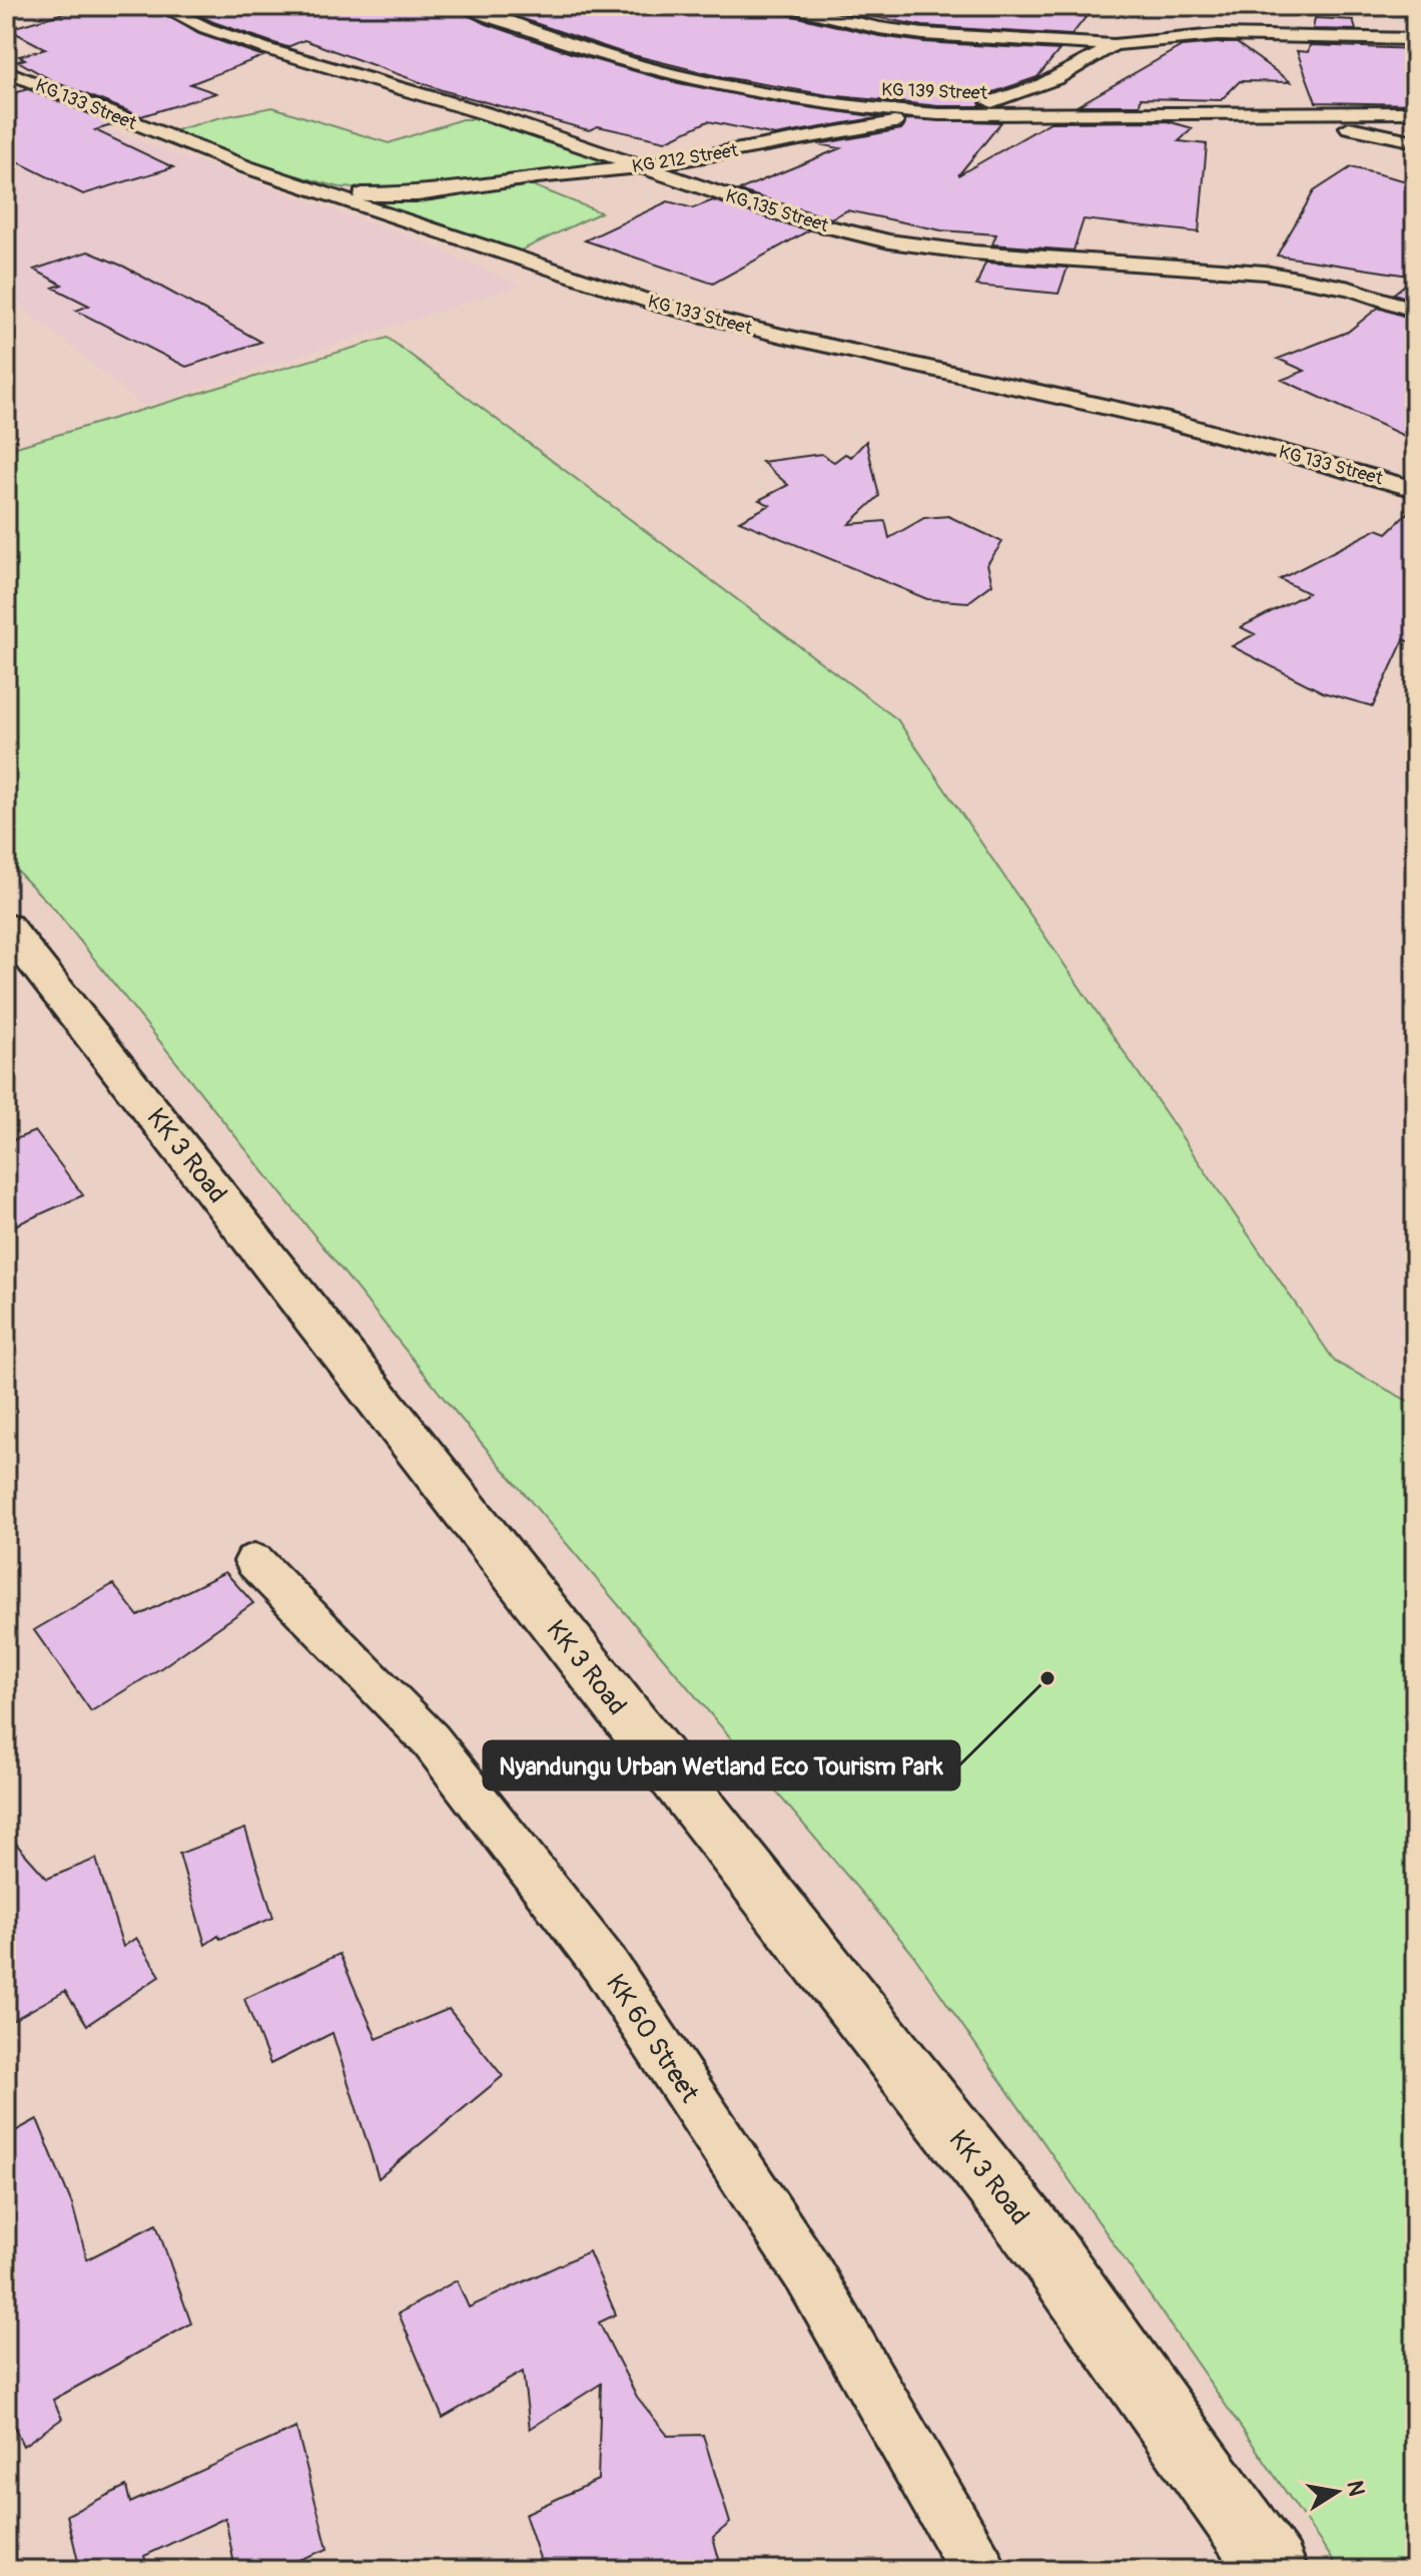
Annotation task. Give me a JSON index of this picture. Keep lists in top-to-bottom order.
{
  "streets": {
    "highway": ["KK 3 Road"],
    "street": [
      "KG 139 Street",
      "KG 133 Street",
      "KG 212 Street",
      "KG 135 Street",
      "KK 60 Street"
    ]
  },
  "crossings": [
    ["KG 139 Street", "KG 212 Street"],
    ["KG 133 Street", "KG 212 Street"],
    ["KG 212 Street", "KG 135 Street"]
  ],
  "places": ["Nyandungu Urban Wetland Eco Tourism Park"],
  "north": "right"
}
